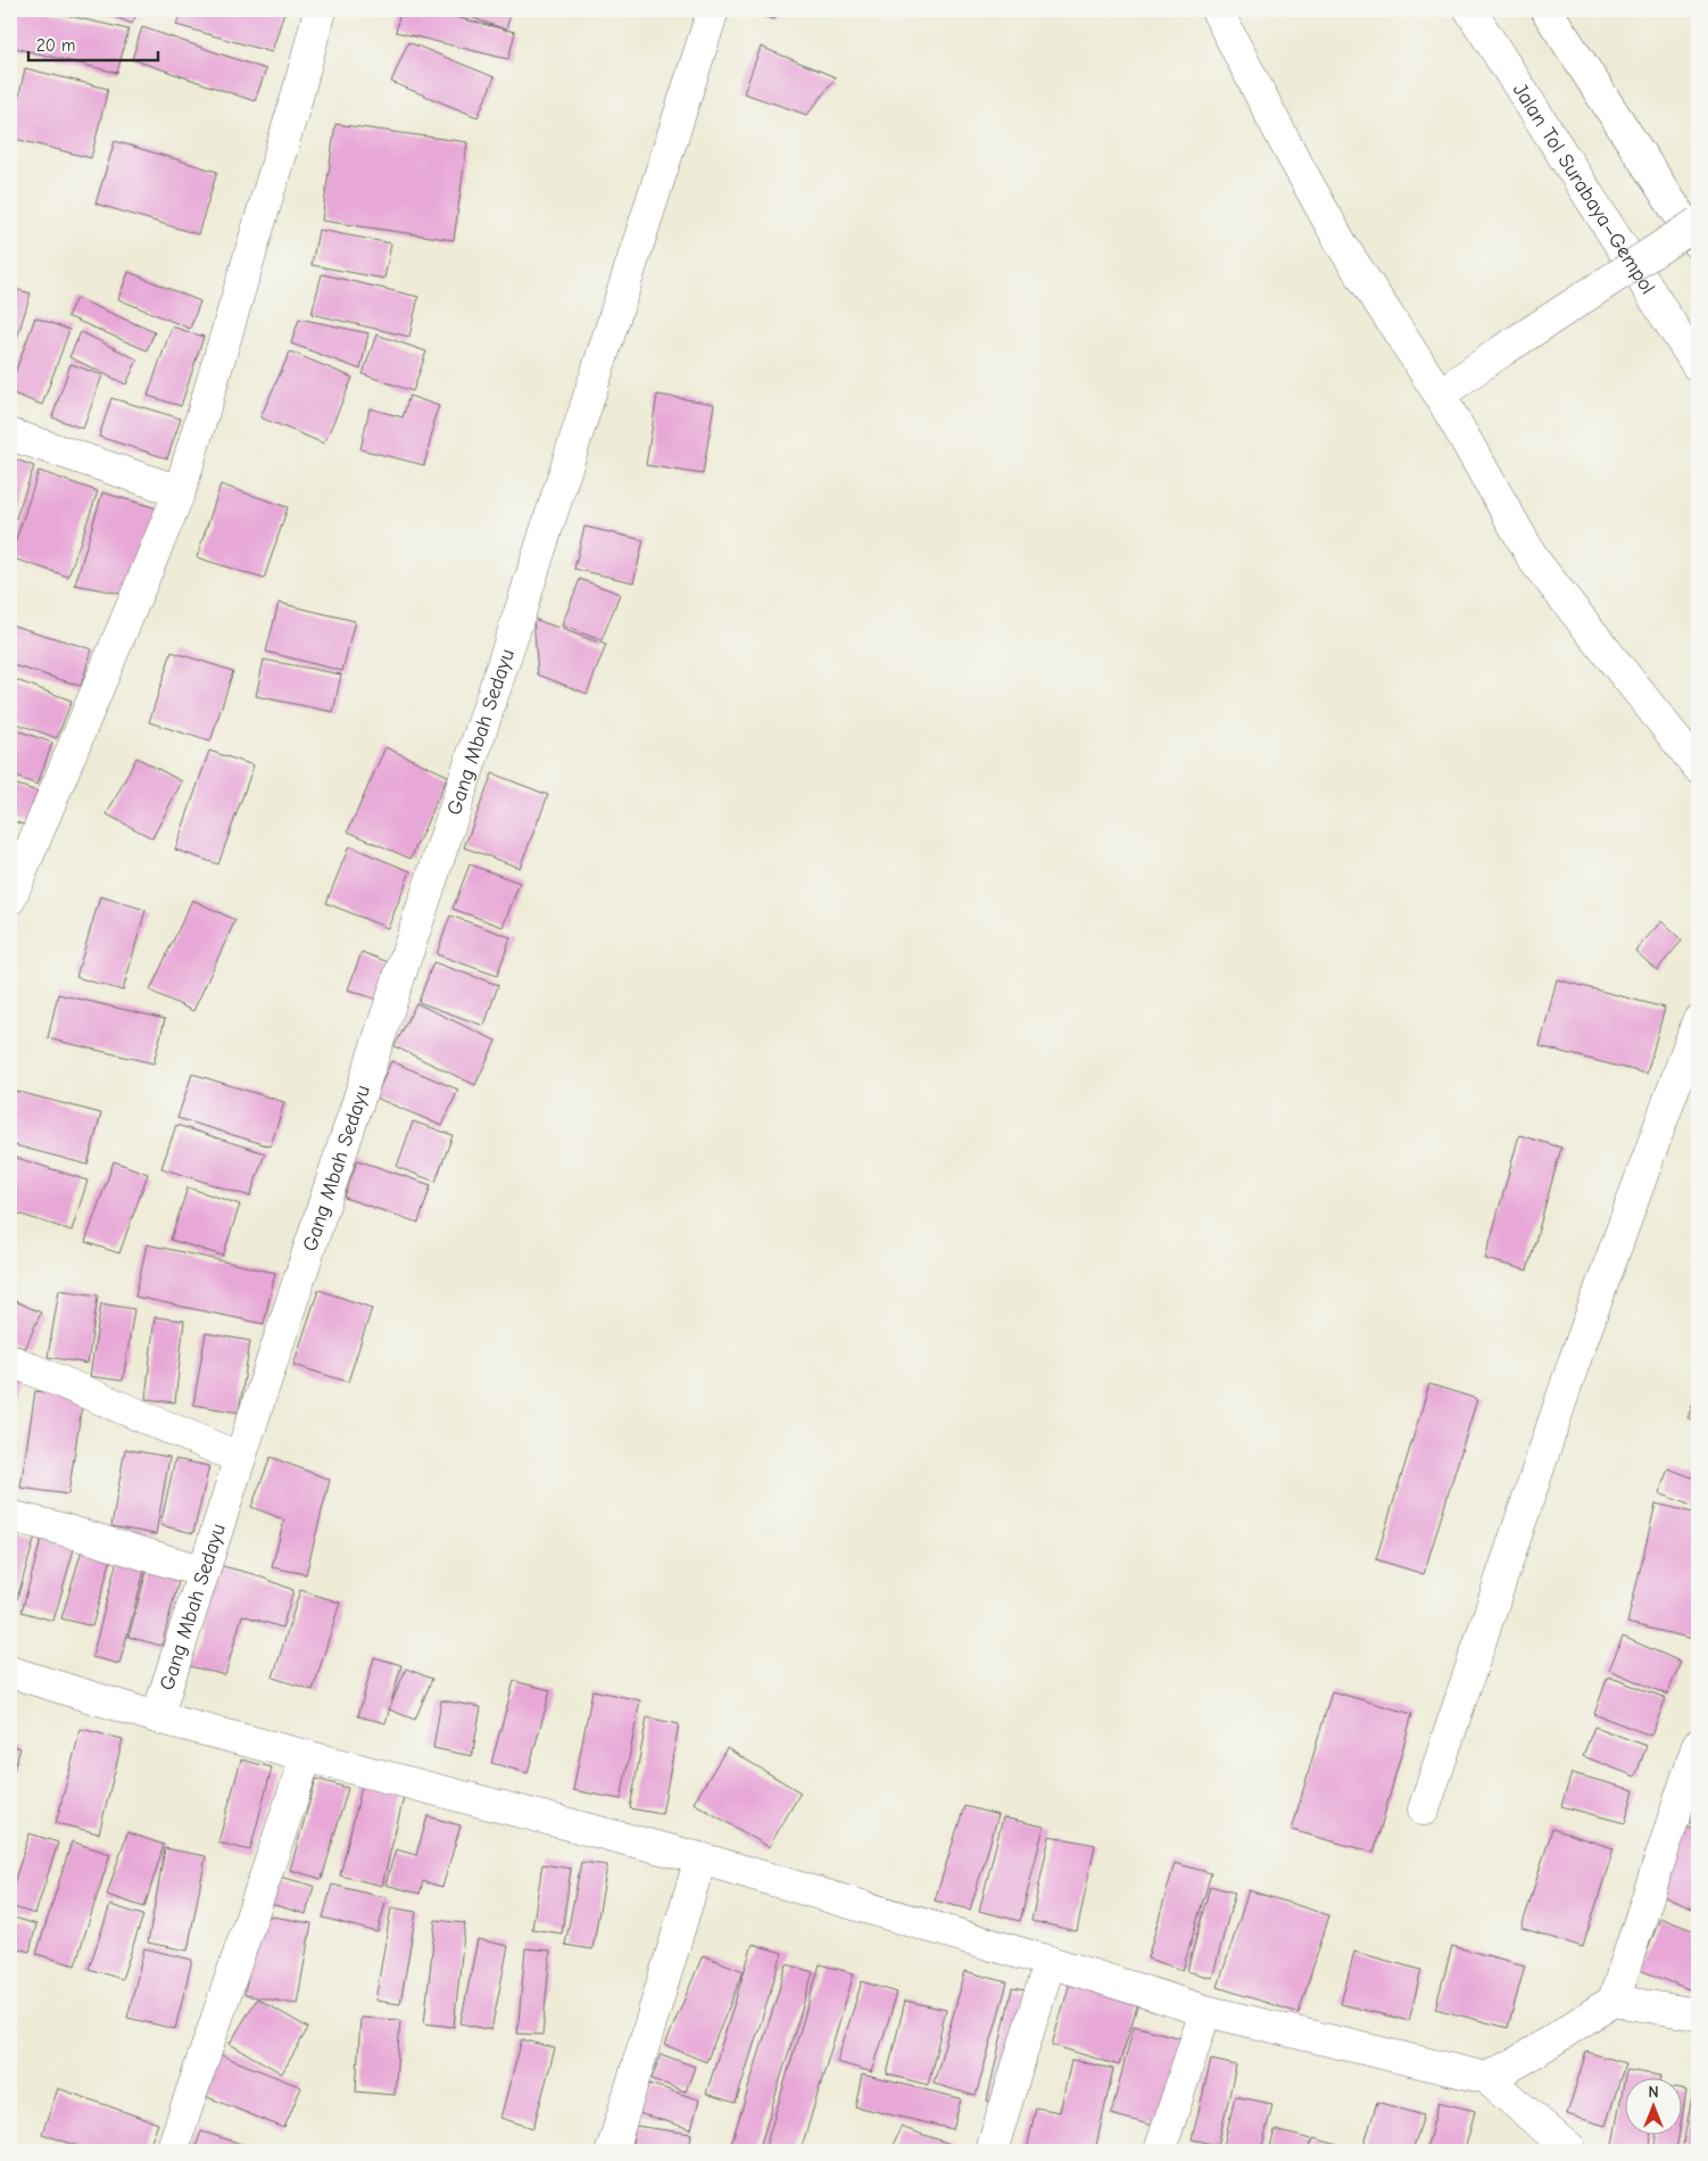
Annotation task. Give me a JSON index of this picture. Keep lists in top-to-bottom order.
{
  "streets": {
    "main road": ["Jalan Tol Surabaya–Gempol", "Gang Mbah Sedayu"]
  },
  "scale_bar": "20 m",
  "north": "top"
}
